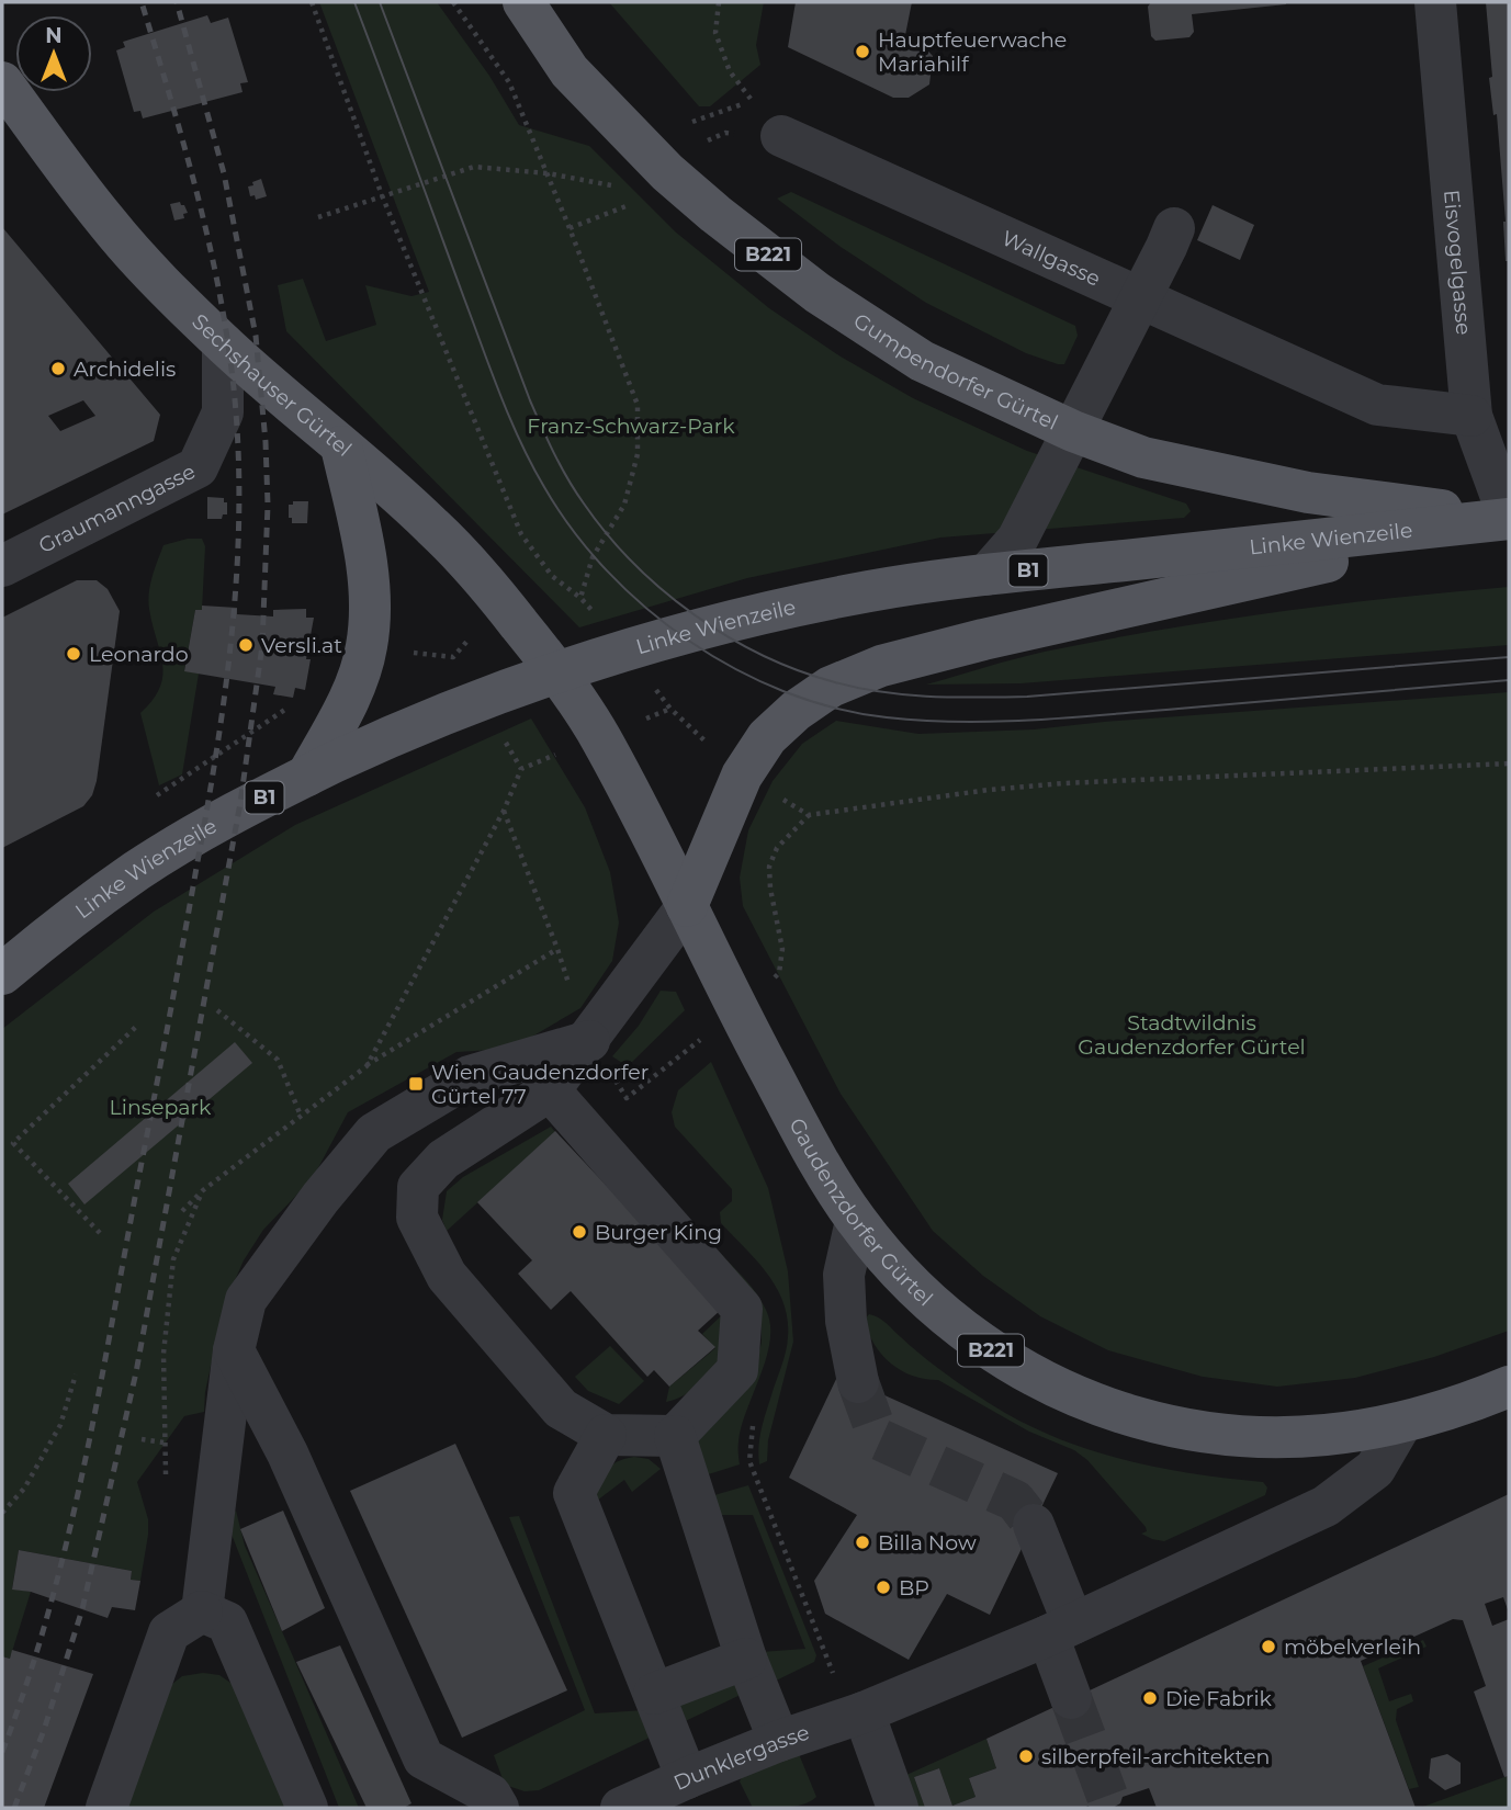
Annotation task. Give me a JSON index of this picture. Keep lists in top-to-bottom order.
{
  "streets": {
    "main road": [
      "B221",
      "Gumpendorfer Gürtel",
      "Sechshauser Gürtel",
      "Linke Wienzeile",
      "B1",
      "Gaudenzdorfer Gürtel"
    ],
    "street": [
      "Wallgasse",
      "Eisvogelgasse",
      "Graumanngasse",
      "Dunklergasse"
    ]
  },
  "crossings": [
    ["Wallgasse", "Eisvogelgasse"],
    ["Eisvogelgasse", "Gumpendorfer Gürtel"],
    ["Eisvogelgasse", "Linke Wienzeile"],
    ["Gumpendorfer Gürtel", "Linke Wienzeile"],
    ["Sechshauser Gürtel", "Graumanngasse"],
    ["Sechshauser Gürtel", "Linke Wienzeile"],
    ["Sechshauser Gürtel", "Gaudenzdorfer Gürtel"],
    ["Linke Wienzeile", "Gaudenzdorfer Gürtel"]
  ],
  "parks": ["Franz-Schwarz-Park", "Stadtwildnis Gaudenzdorfer Gürtel", "Linsepark"],
  "places": {
    "other": [
      "Hauptfeuerwache Mariahilf",
      "Archidelis",
      "Versli.at",
      "Leonardo",
      "Burger King",
      "Billa Now",
      "BP",
      "möbelverleih",
      "Die Fabrik",
      "silberpfeil-architekten"
    ],
    "transit": ["Wien Gaudenzdorfer Gürtel 77"]
  },
  "north": "top"
}
